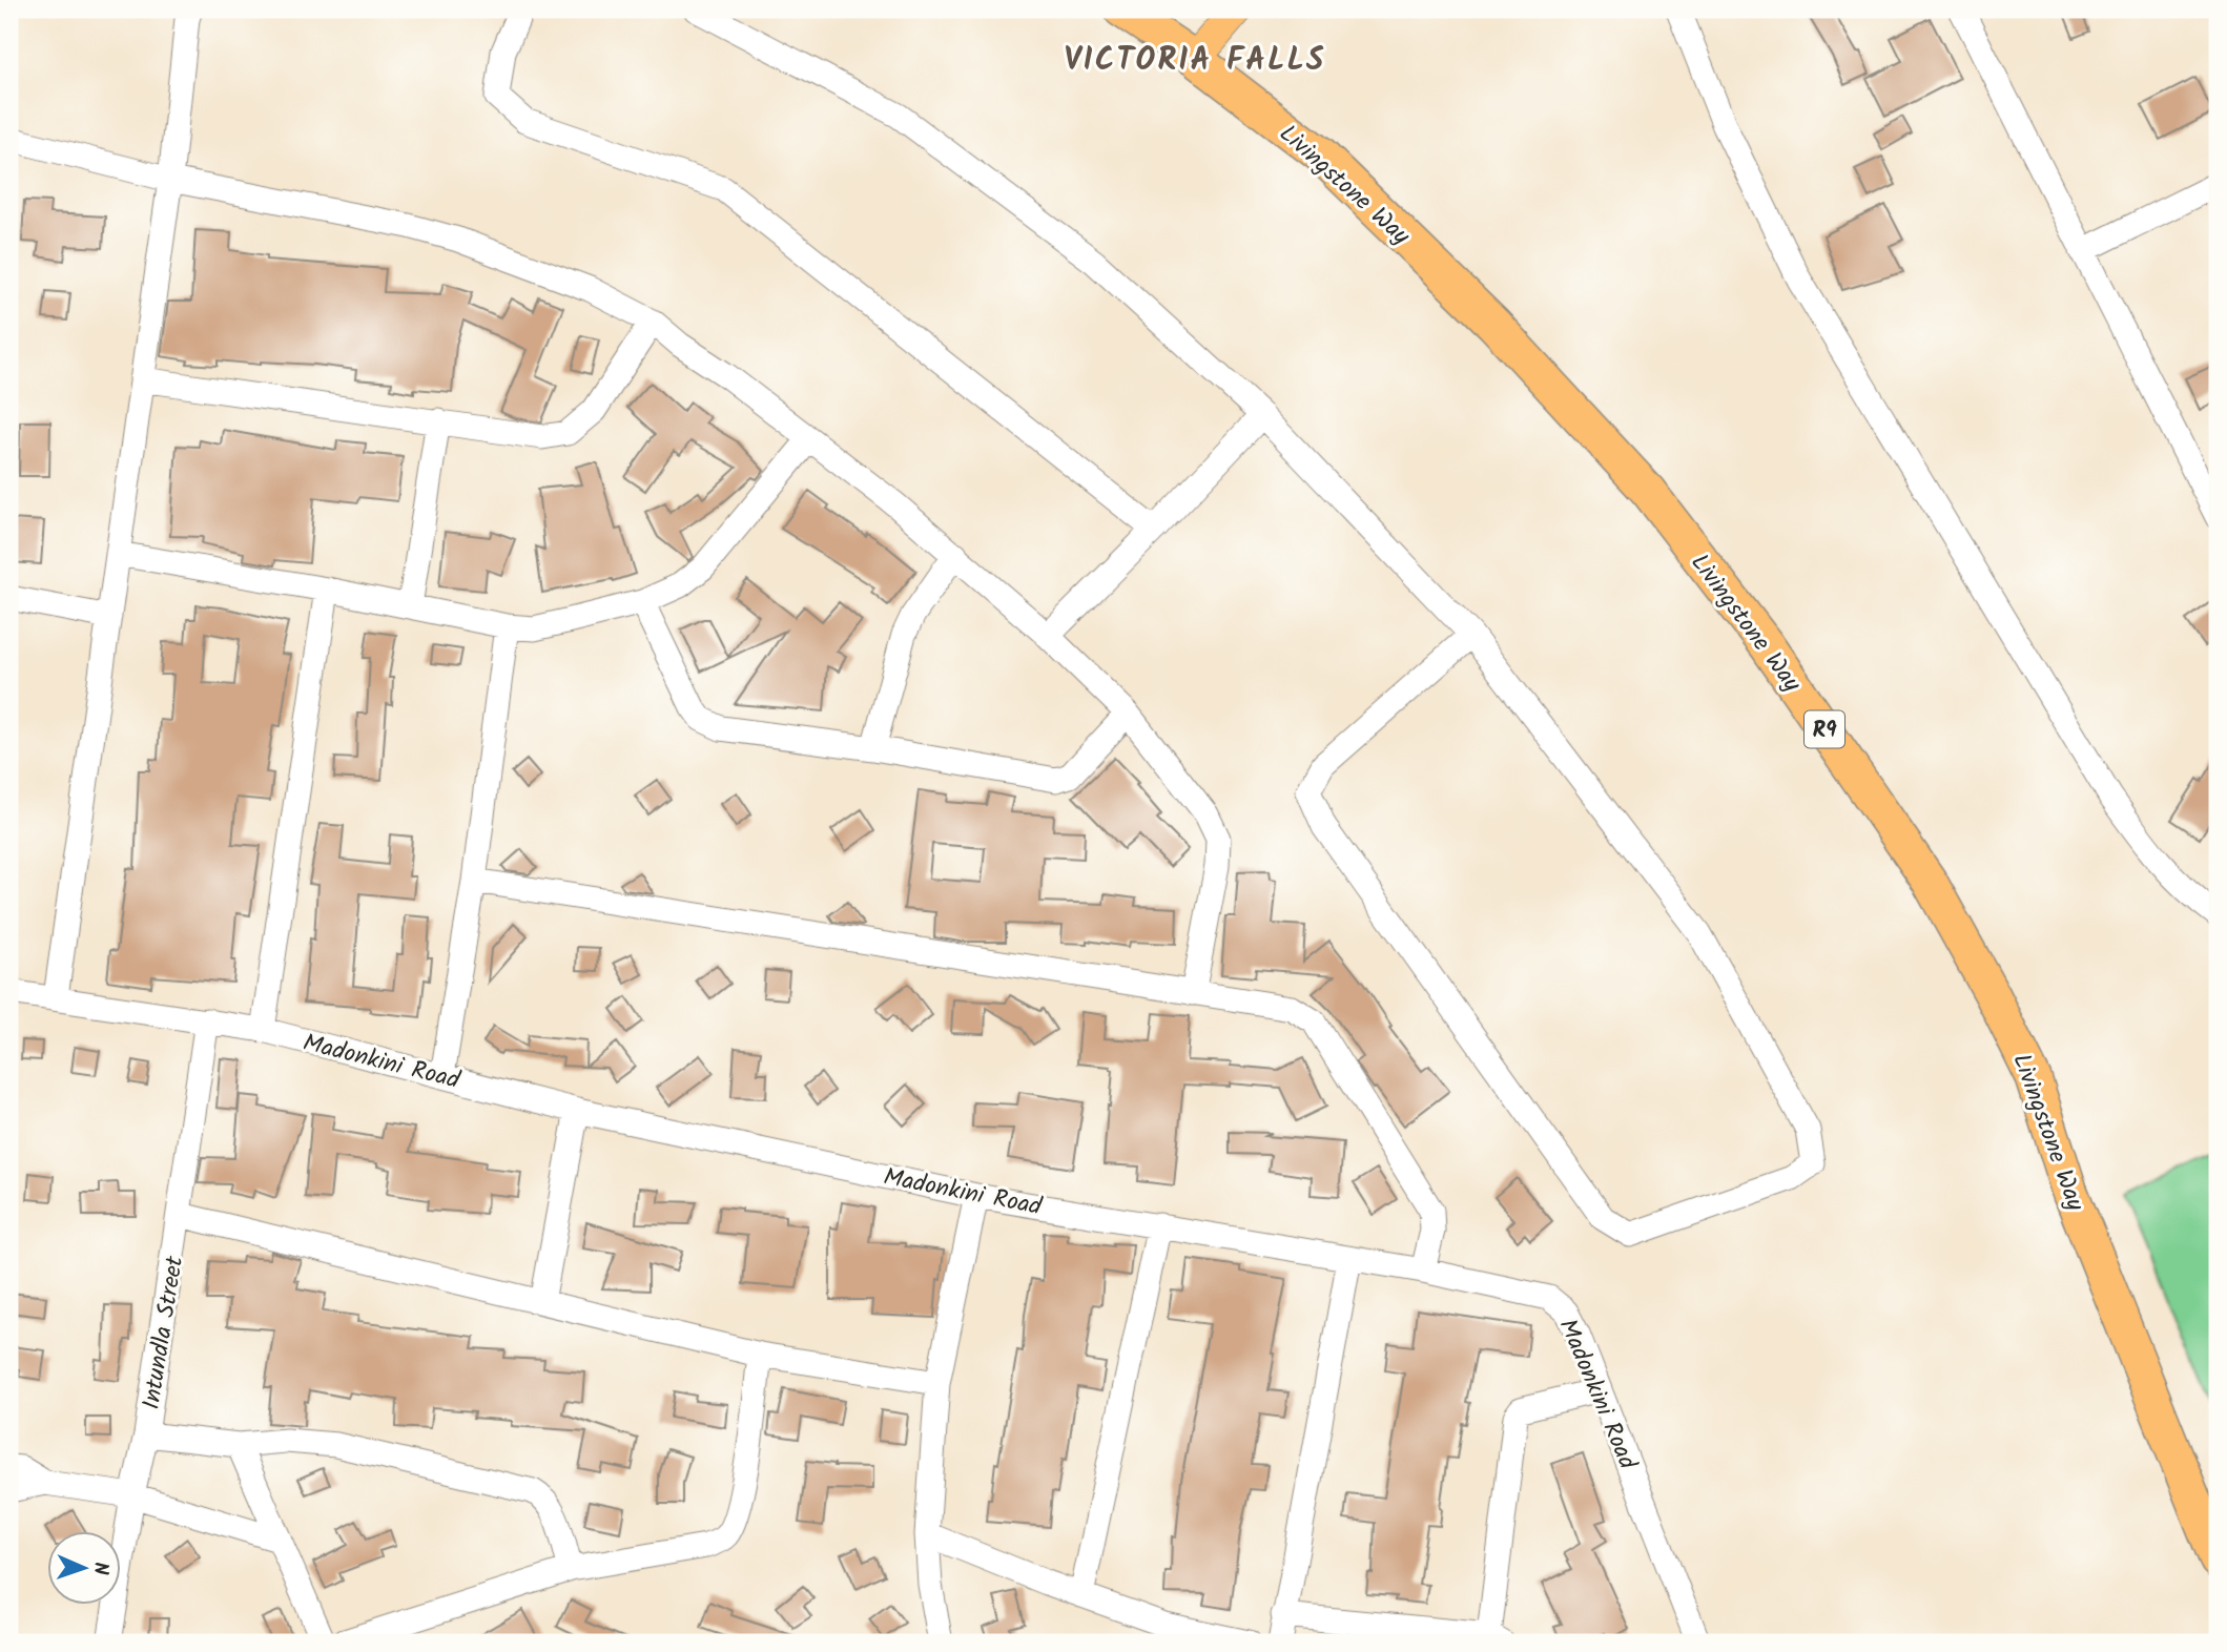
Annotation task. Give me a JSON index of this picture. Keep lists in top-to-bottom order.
{
  "streets": {
    "highway": ["Livingstone Way", "R9"],
    "street": ["Madonkini Road", "Intundla Street"]
  },
  "crossings": [
    ["Livingstone Way", "R9"],
    ["Madonkini Road", "Intundla Street"]
  ],
  "districts": ["VICTORIA FALLS"],
  "north": "right"
}
